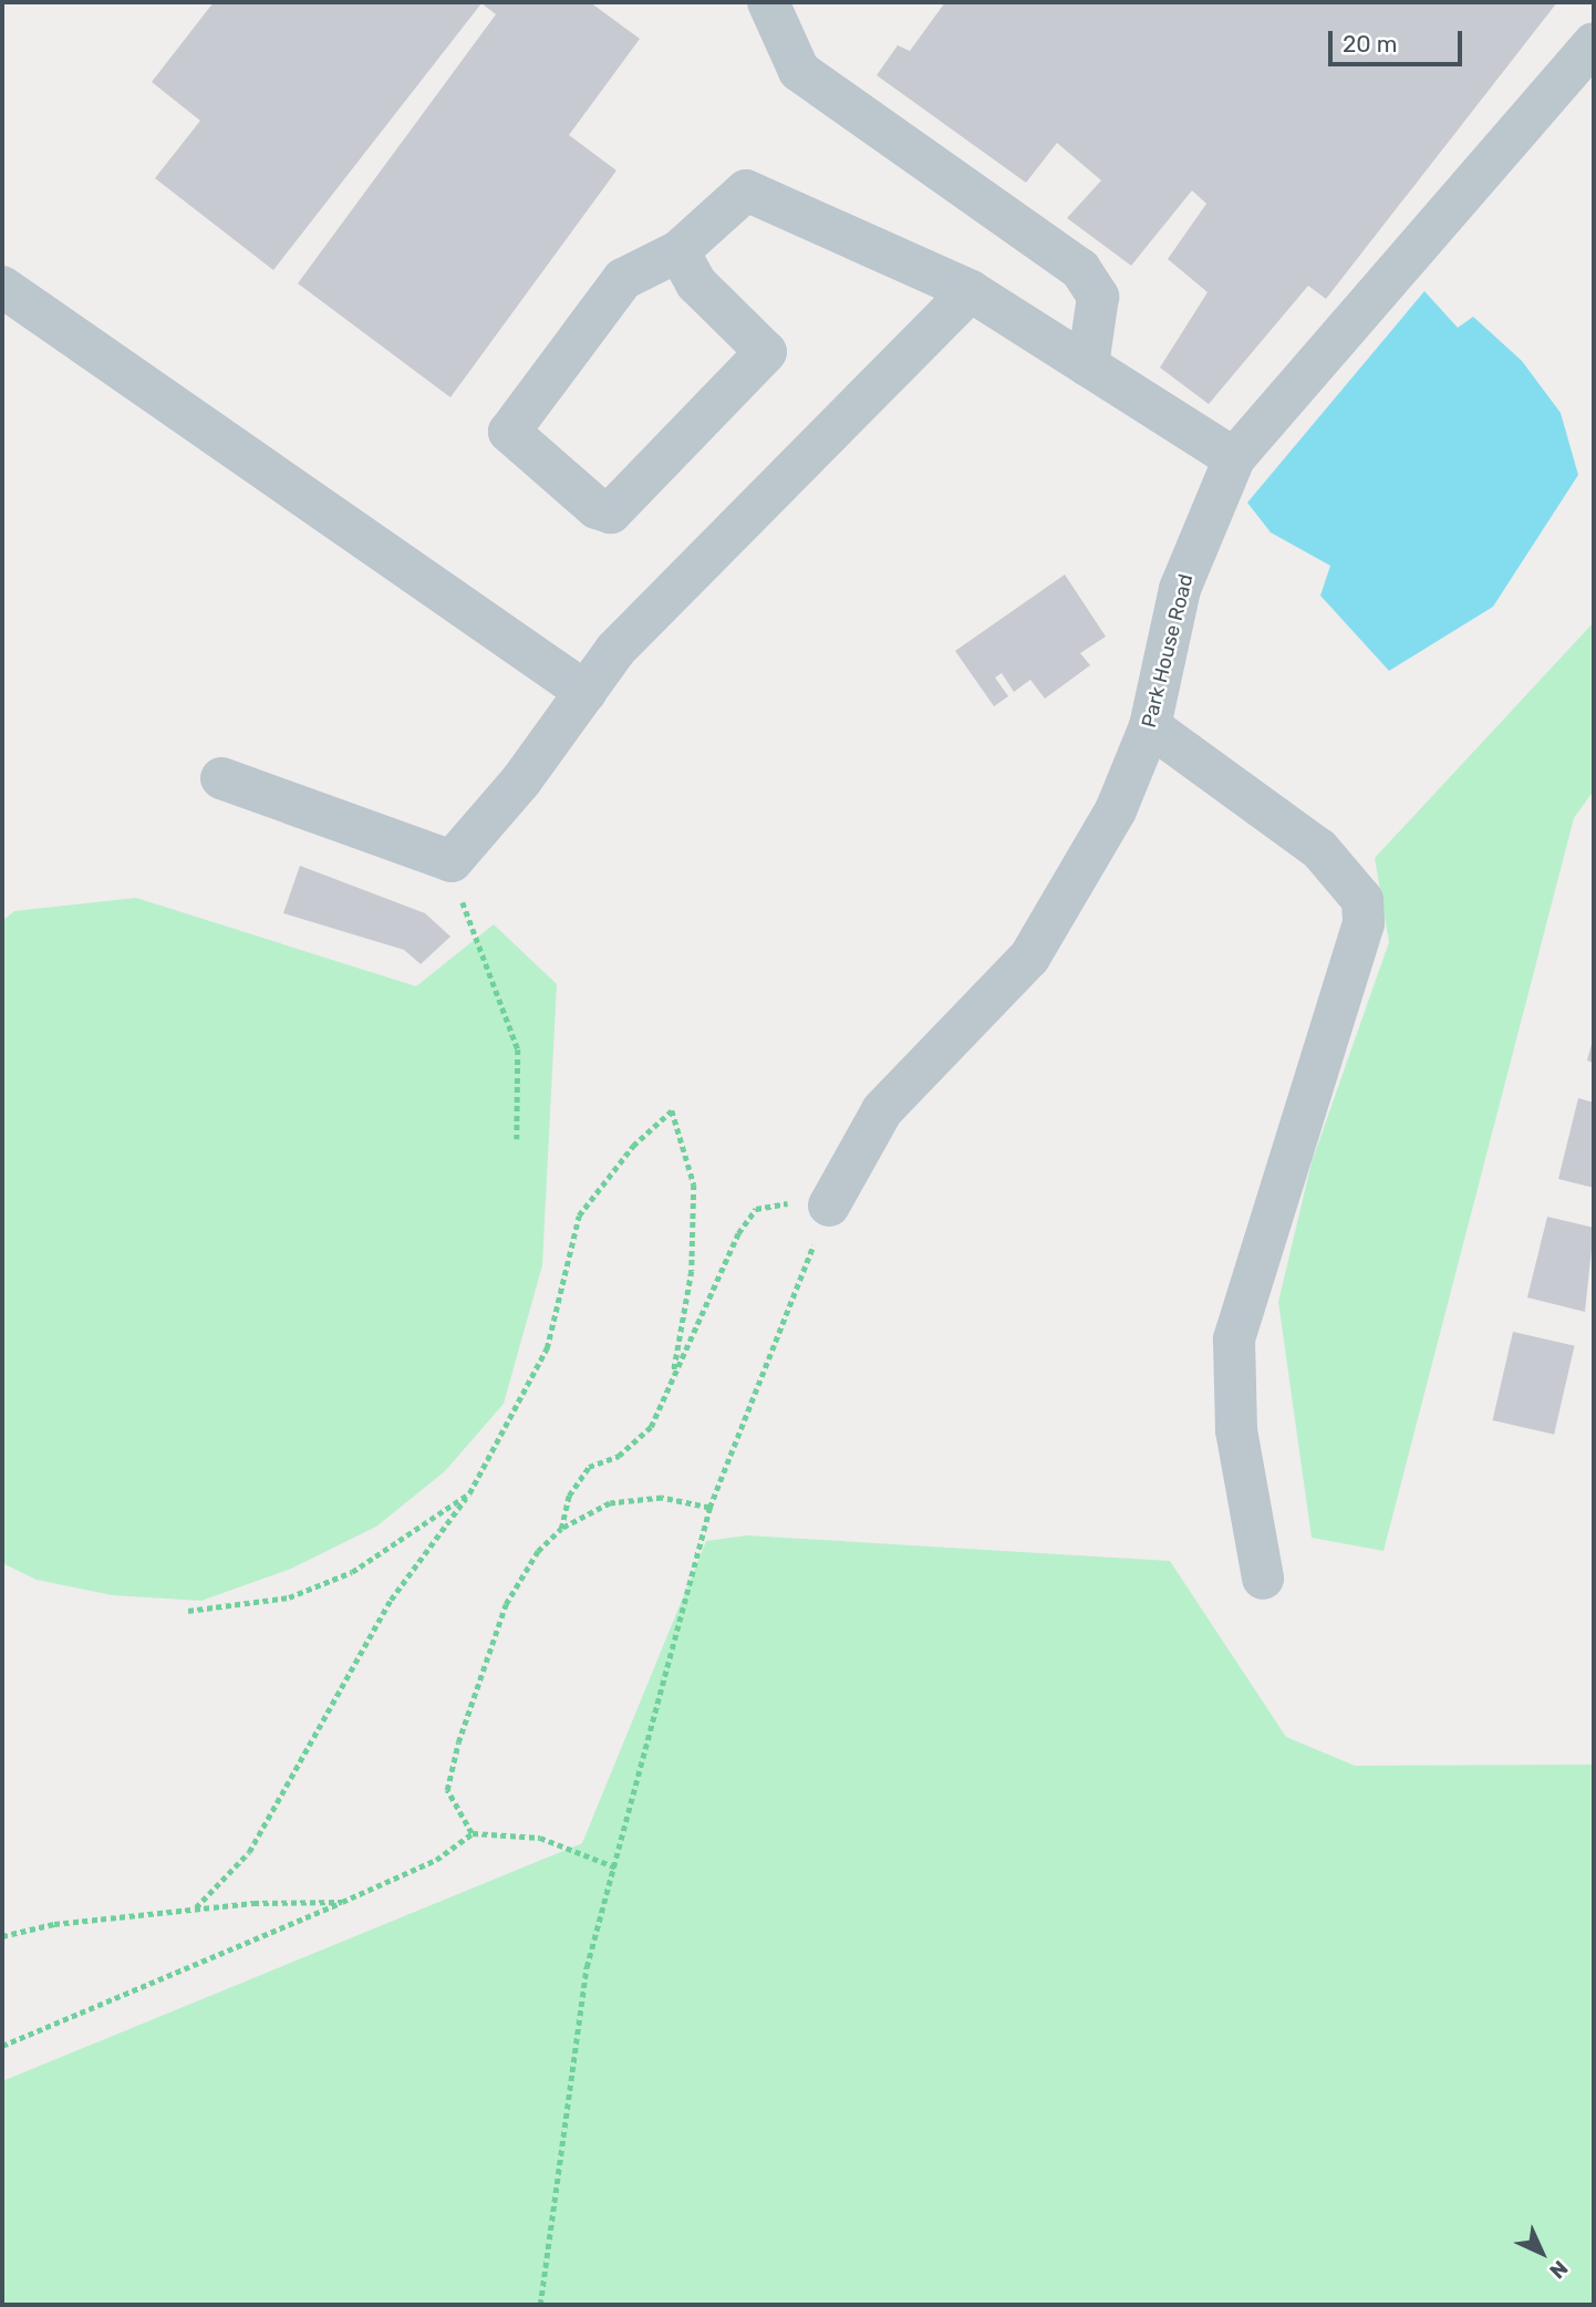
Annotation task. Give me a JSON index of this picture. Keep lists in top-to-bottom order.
{
  "streets": {
    "street": ["Park House Road"]
  },
  "scale_bar": "20 m",
  "north": "bottom right"
}
